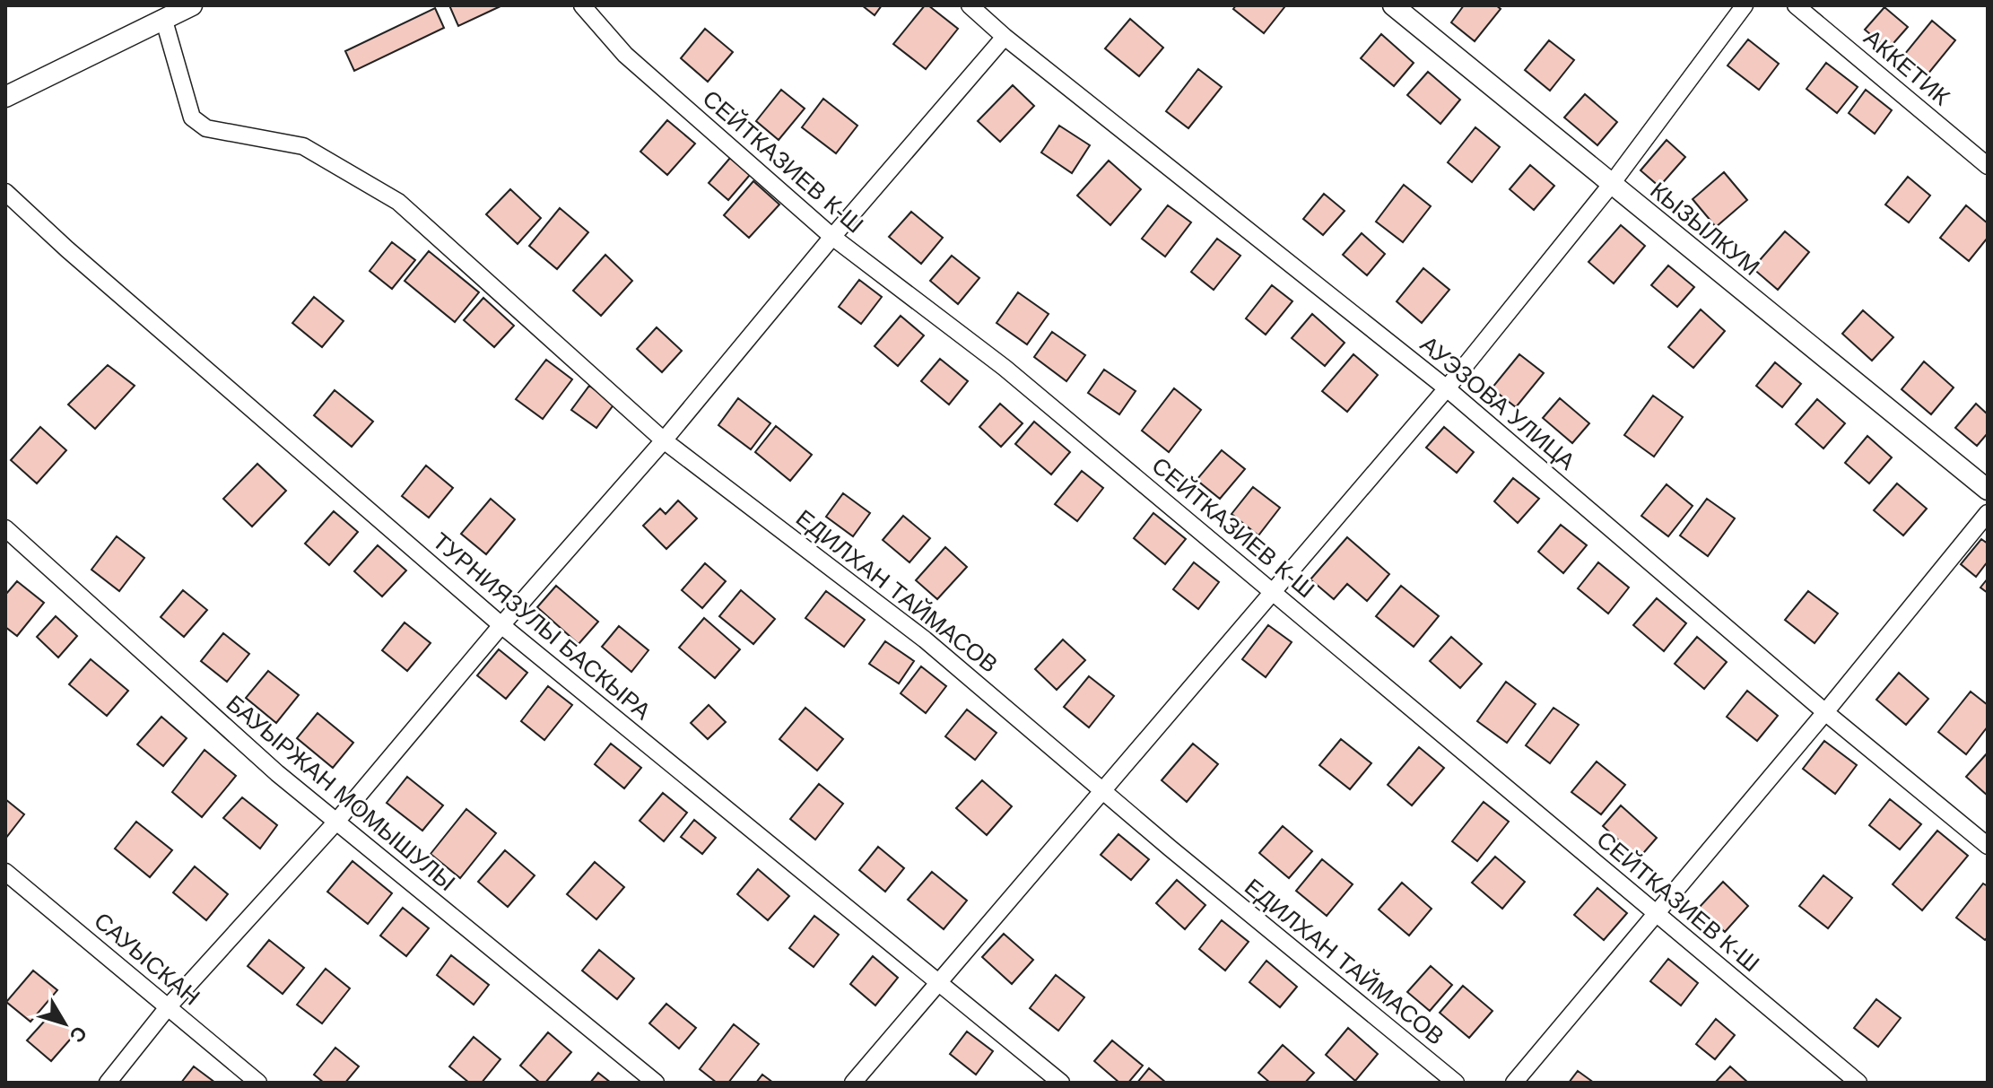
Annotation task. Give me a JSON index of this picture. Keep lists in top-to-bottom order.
{
  "streets": {
    "street": [
      "АККЕТИК",
      "СЕЙТКАЗИЕВ К-Ш",
      "КЫЗЫЛКУМ",
      "АУЭЗОВА УЛИЦА",
      "ЕДИЛХАН ТАЙМАСОВ",
      "ТУРНИЯЗУЛЫ БАСКЫРА",
      "БАУЫРЖАН МОМЫШУЛЫ",
      "САУЫСКАН"
    ]
  },
  "north": "bottom right"
}
